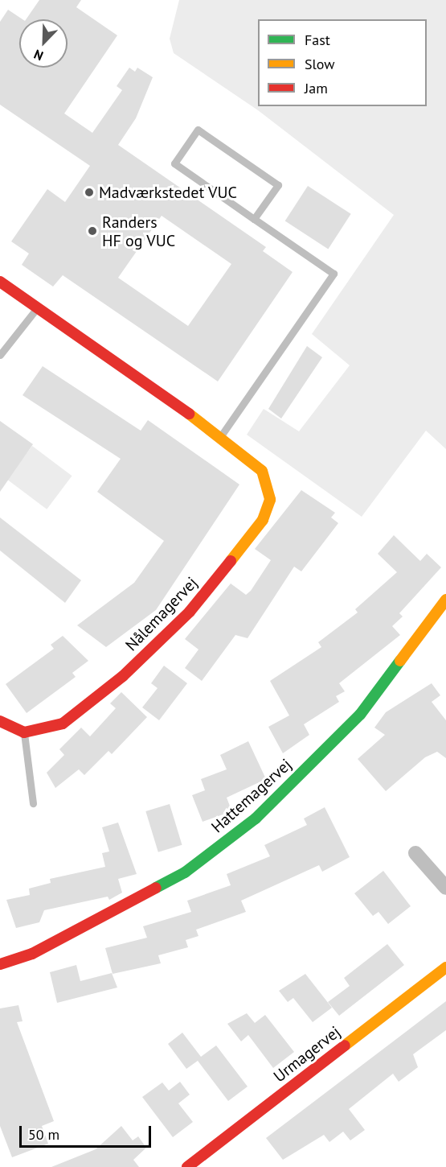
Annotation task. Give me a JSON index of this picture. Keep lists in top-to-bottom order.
{
  "streets": {
    "street": ["Nålemagervej", "Hattemagervej", "Urmagervej"]
  },
  "places": ["Madværkstedet VUC", "Randers HF og VUC"],
  "legend": ["Fast", "Slow", "Jam"],
  "scale_bar": "50 m",
  "north": "bottom left"
}
